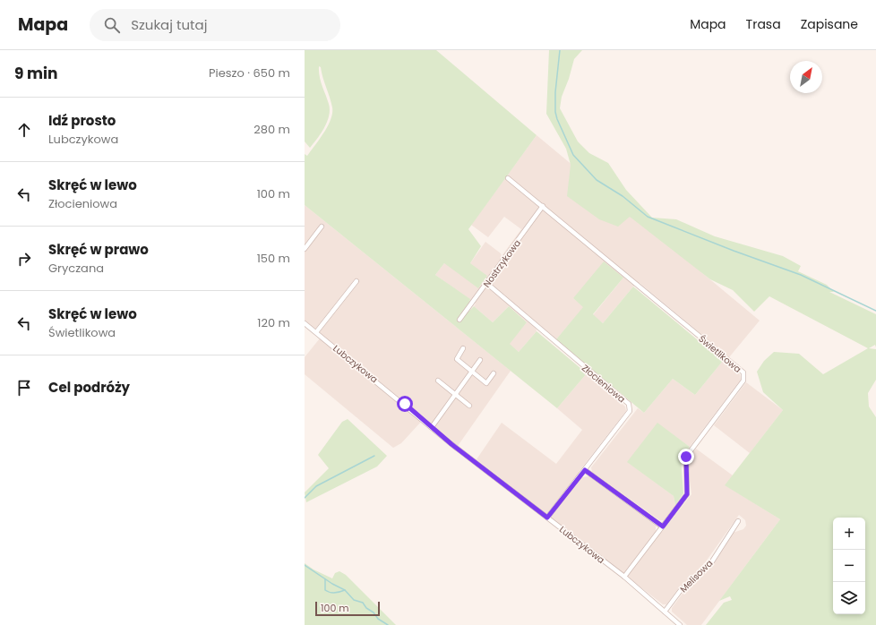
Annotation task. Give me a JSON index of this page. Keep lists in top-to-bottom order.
{
  "streets": {
    "street": [
      "Nostrzykowa",
      "Świetlikowa",
      "Lubczykowa",
      "Złocieniowa",
      "Melisowa"
    ]
  },
  "crossings": [
    ["Nostrzykowa", "Świetlikowa"],
    ["Nostrzykowa", "Złocieniowa"],
    ["Świetlikowa", "Lubczykowa"],
    ["Lubczykowa", "Złocieniowa"],
    ["Lubczykowa", "Melisowa"]
  ],
  "scale_bar": "100 m",
  "north": "top right",
  "page": {
    "header": "Mapa",
    "search": "Szukaj tutaj",
    "nav": ["Mapa", "Trasa", "Zapisane"],
    "heading": ["9 min", "Pieszo · 650 m"],
    "list": [
      ["Idź prosto", "Lubczykowa", "280 m"],
      ["Skręć w lewo", "Złocieniowa", "100 m"],
      ["Skręć w prawo", "Gryczana", "150 m"],
      ["Skręć w lewo", "Świetlikowa", "120 m"],
      "Cel podróży"
    ],
    "map_buttons": ["+", "−"],
    "scale": "100 m"
  }
}
